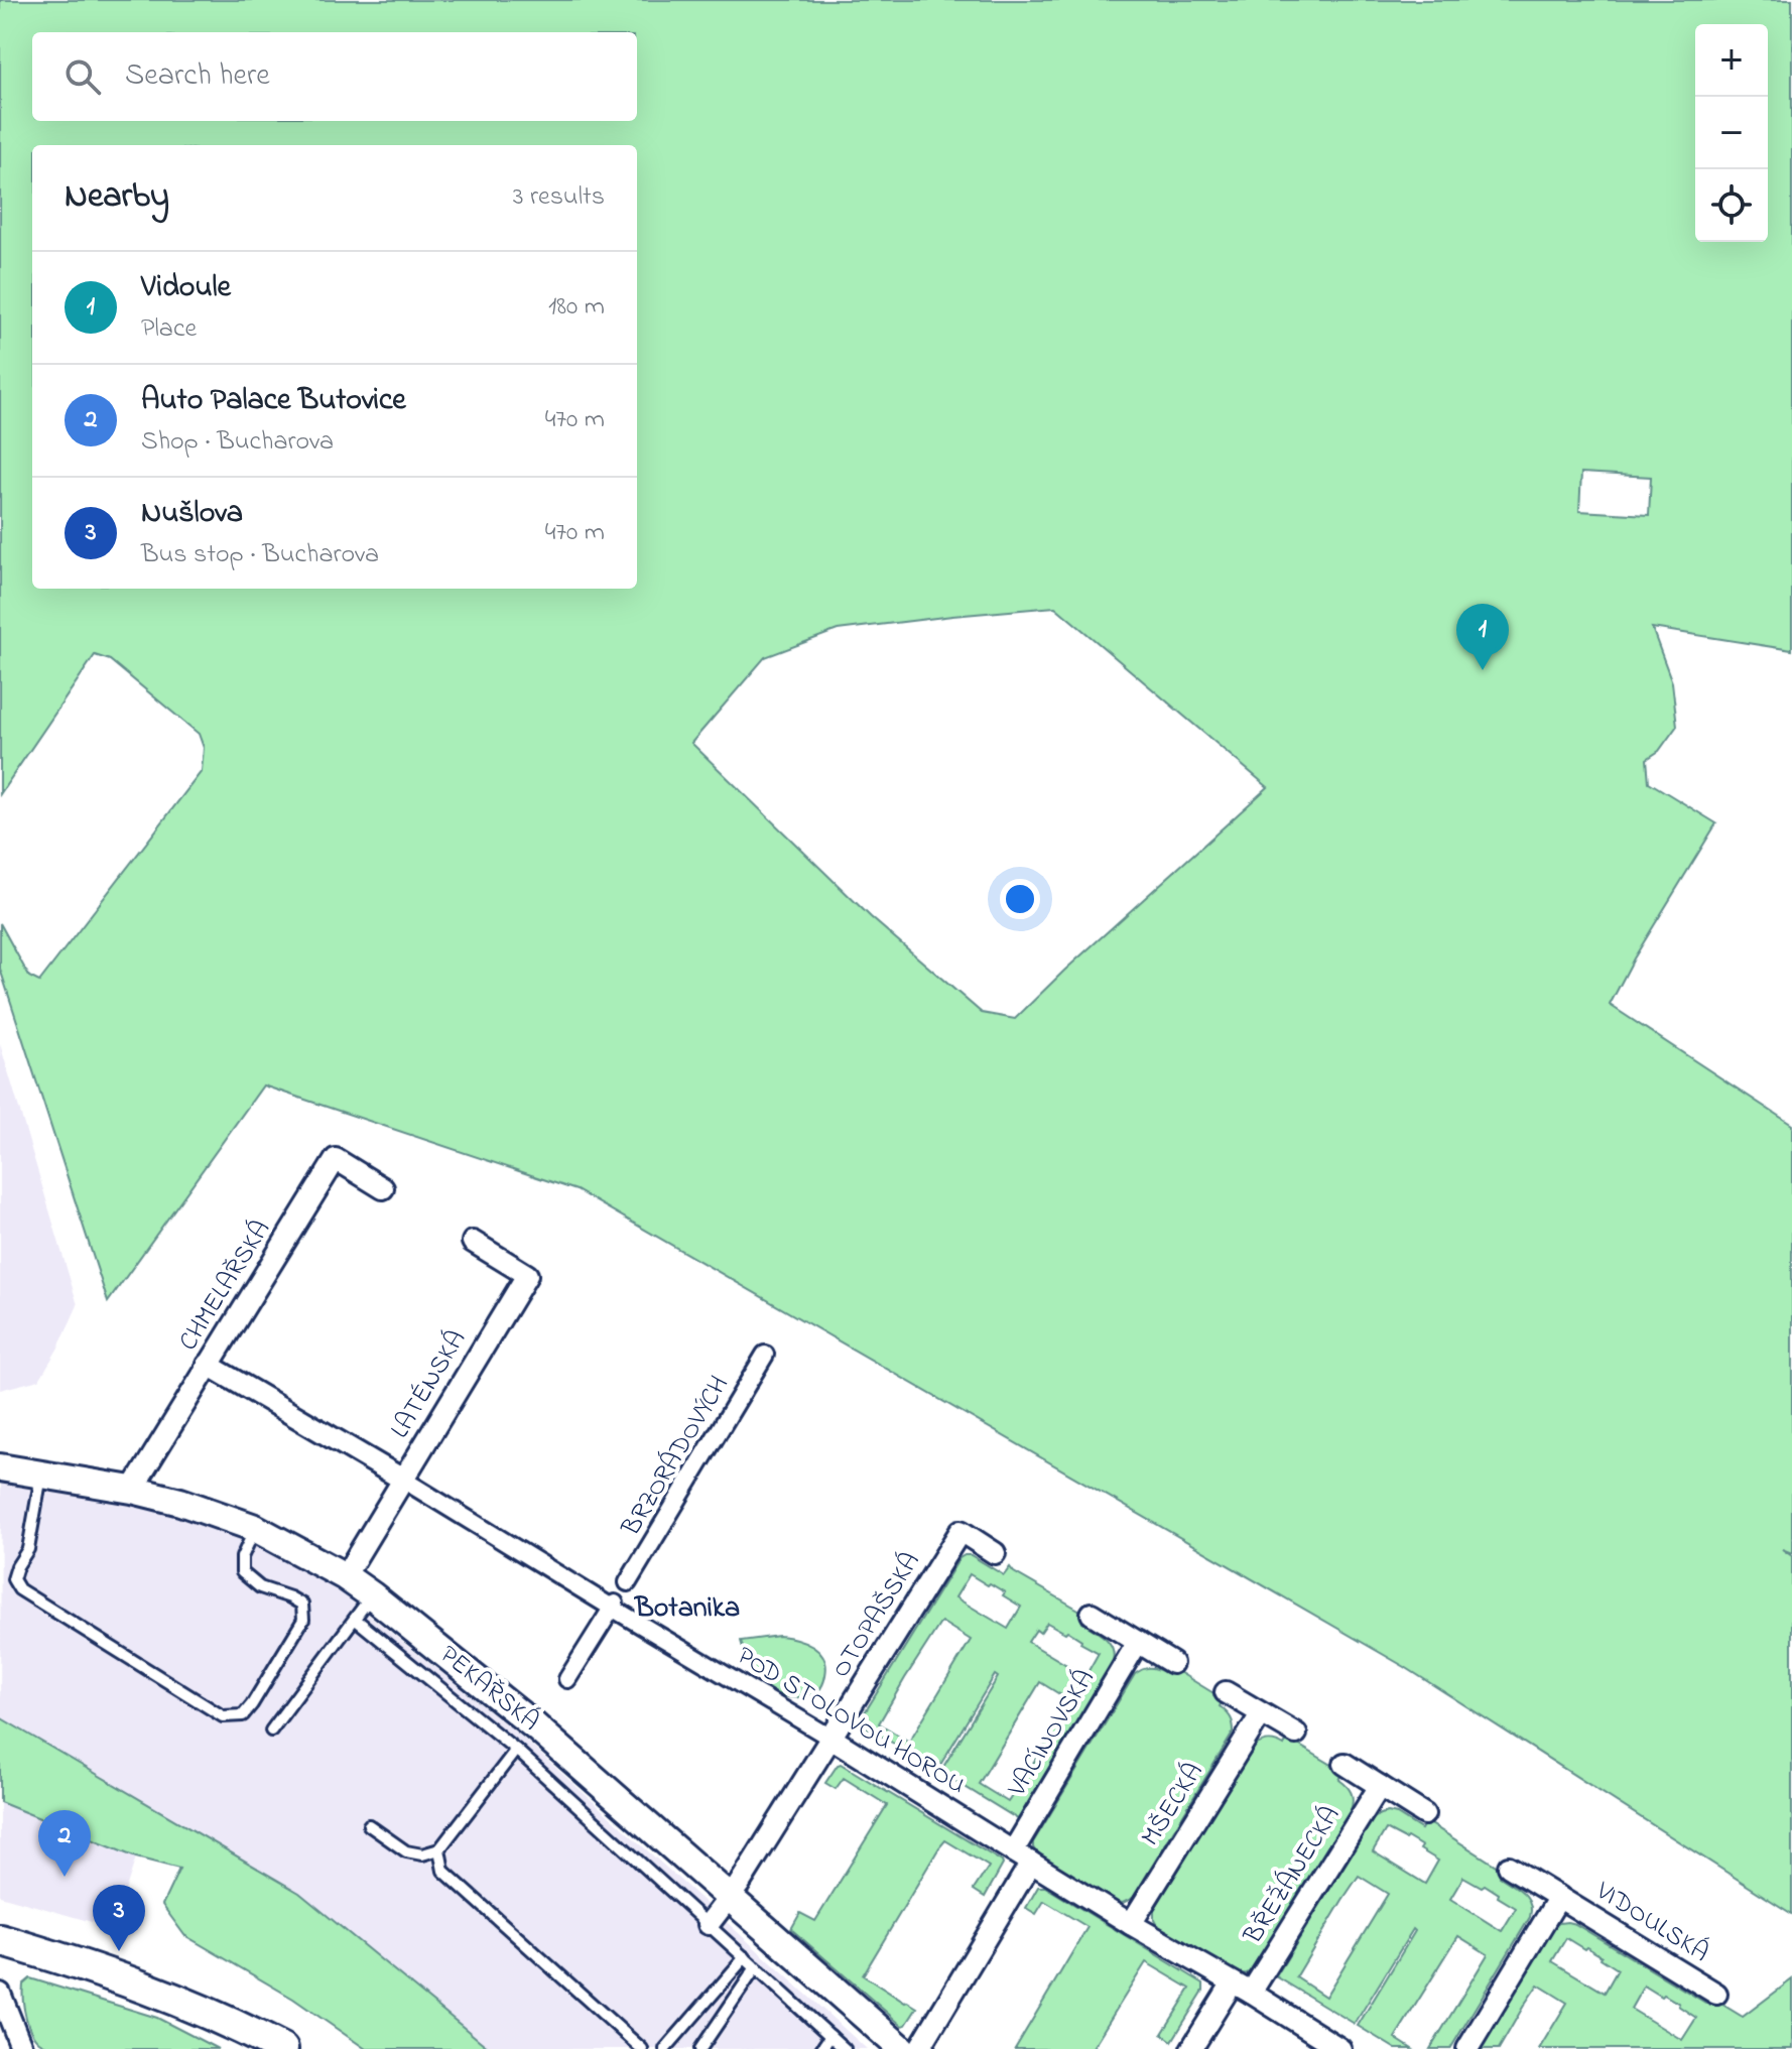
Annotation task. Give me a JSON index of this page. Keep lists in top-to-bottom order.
{
  "streets": {
    "street": [
      "CHMELAŘSKÁ",
      "LATÉNSKÁ",
      "BRZORÁDOVÝCH",
      "OTOPAŠSKÁ",
      "PEKAŘSKÁ",
      "POD STOLOVOU HOROU",
      "VACÍNOVSKÁ",
      "MŠECKÁ",
      "BŘEŽÁNECKÁ",
      "VIDOULSKÁ"
    ]
  },
  "crossings": [
    ["CHMELAŘSKÁ", "PEKAŘSKÁ"],
    ["CHMELAŘSKÁ", "POD STOLOVOU HOROU"],
    ["LATÉNSKÁ", "PEKAŘSKÁ"],
    ["LATÉNSKÁ", "POD STOLOVOU HOROU"],
    ["OTOPAŠSKÁ", "PEKAŘSKÁ"],
    ["OTOPAŠSKÁ", "POD STOLOVOU HOROU"],
    ["POD STOLOVOU HOROU", "VACÍNOVSKÁ"],
    ["POD STOLOVOU HOROU", "MŠECKÁ"],
    ["POD STOLOVOU HOROU", "BŘEŽÁNECKÁ"]
  ],
  "districts": ["Botanika"],
  "page": {
    "map_buttons": ["+", "−"],
    "search": "Search here",
    "heading": ["Nearby", "3 results"],
    "list": [
      {
        "mark": "1",
        "name": "Vidoule",
        "note": "Place",
        "value": "180 m"
      },
      {
        "mark": "2",
        "name": "Auto Palace Butovice",
        "note": "Shop · Bucharova",
        "value": "470 m"
      },
      {
        "mark": "3",
        "name": "Nušlova",
        "note": "Bus stop · Bucharova",
        "value": "470 m"
      }
    ],
    "pins": ["1", "2", "3"]
  }
}
